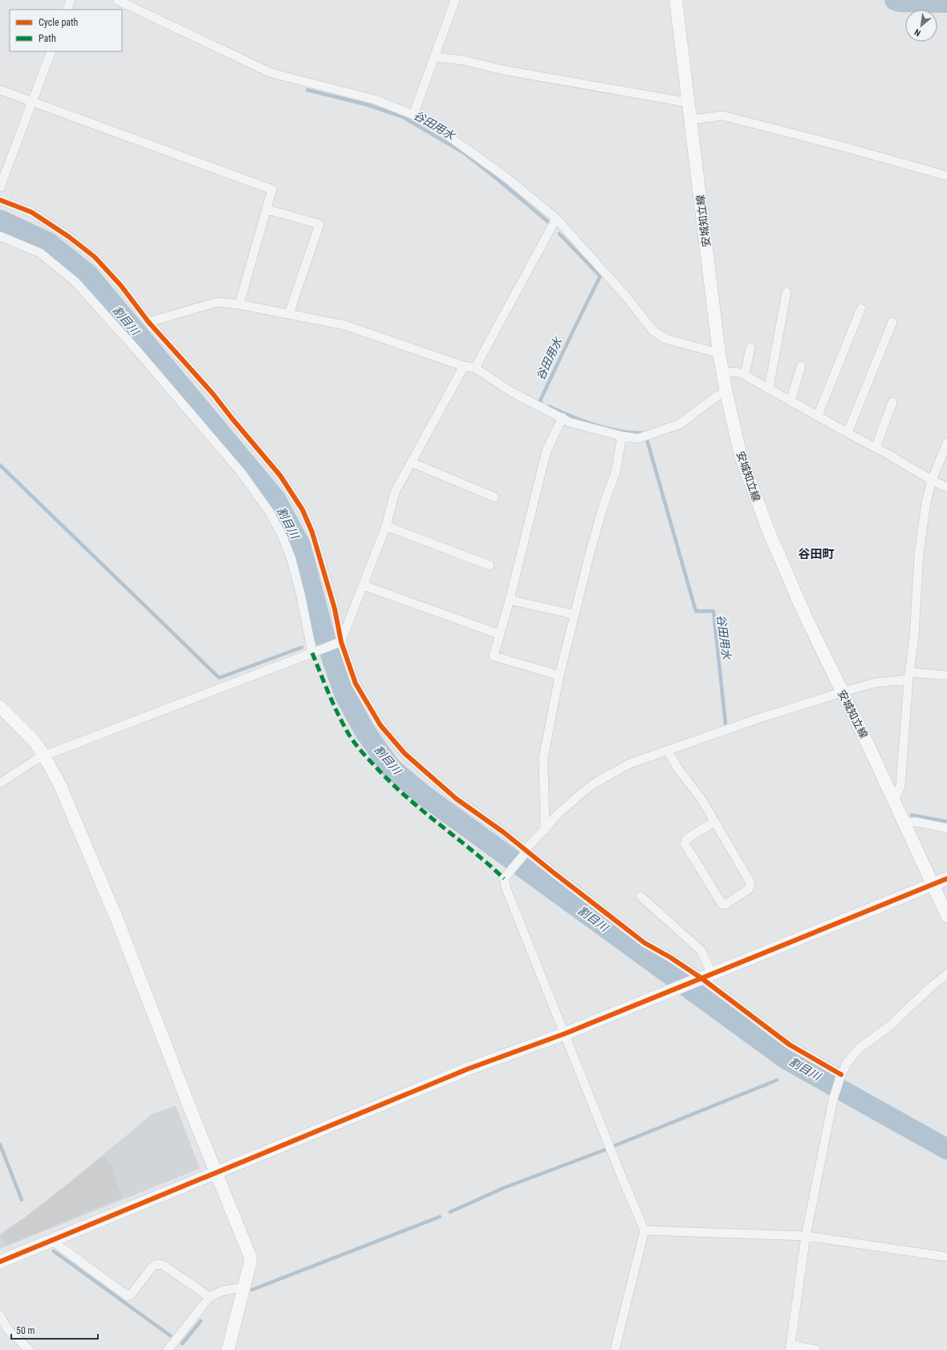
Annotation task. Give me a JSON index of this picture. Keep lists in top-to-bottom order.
{
  "streets": {
    "street": ["安城知立線"]
  },
  "districts": ["谷田町"],
  "water": ["谷田用水", "割目川"],
  "legend": ["Cycle path", "Path"],
  "scale_bar": "50 m",
  "north": "bottom left"
}
